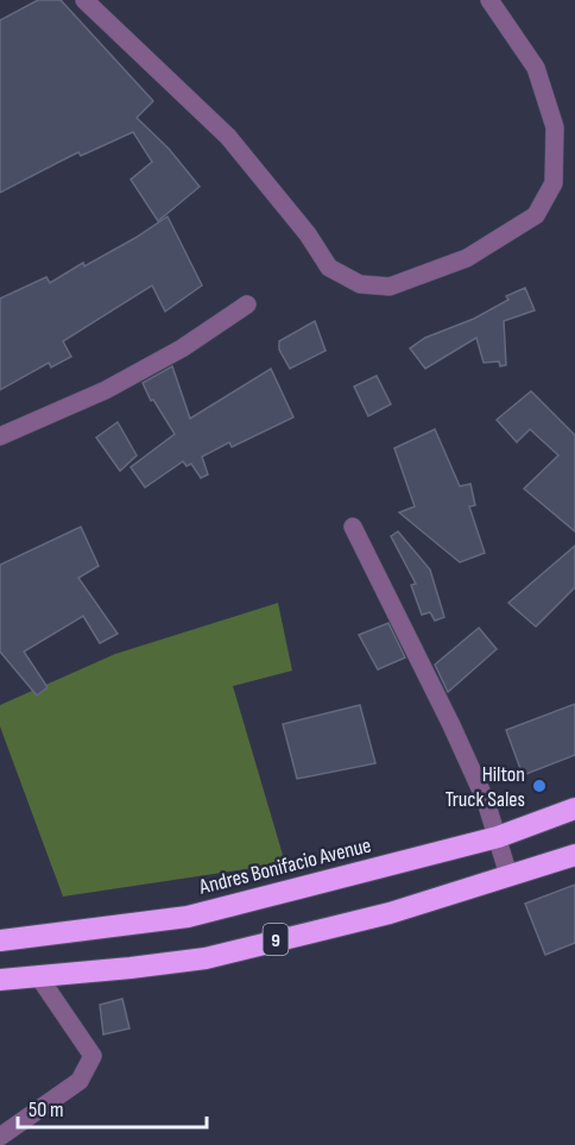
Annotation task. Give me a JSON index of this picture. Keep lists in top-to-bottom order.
{
  "streets": {
    "highway": ["Andres Bonifacio Avenue", "9"]
  },
  "places": ["Hilton Truck Sales"],
  "scale_bar": "50 m"
}
